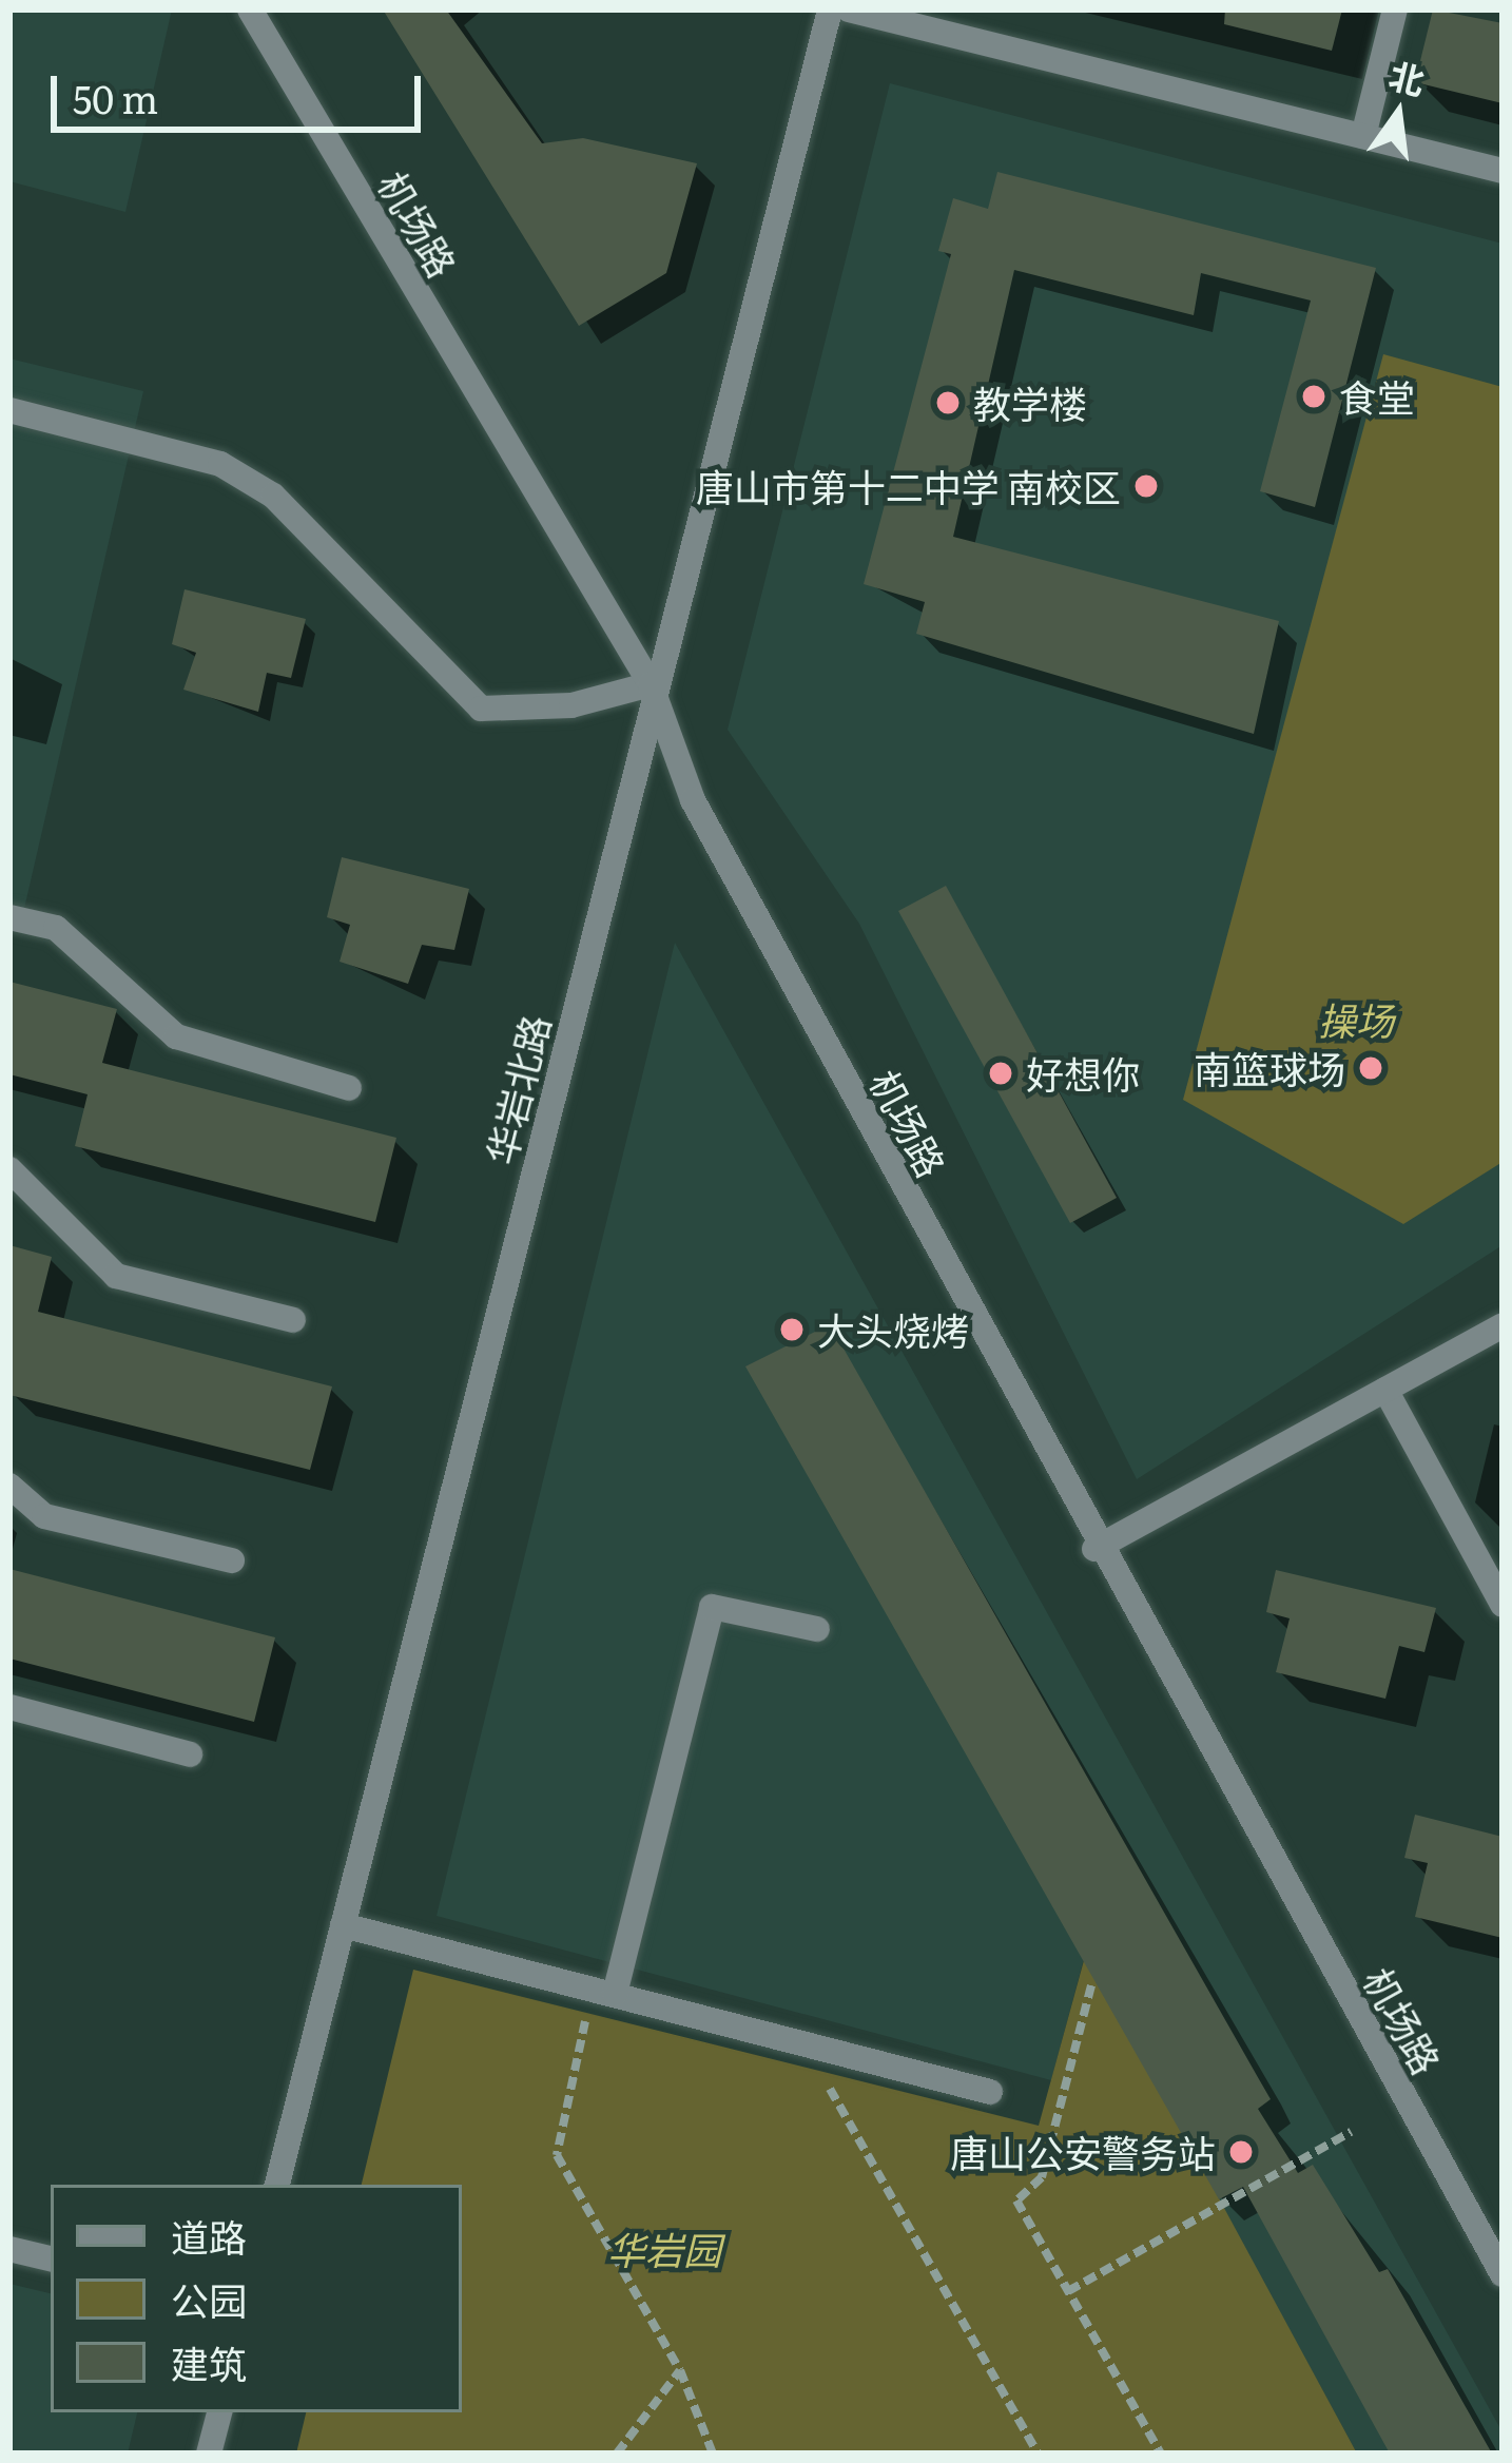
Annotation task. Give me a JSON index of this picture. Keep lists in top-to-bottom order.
{
  "streets": {
    "street": ["机场路", "华岩北路"]
  },
  "crossings": [
    ["机场路", "华岩北路"]
  ],
  "parks": ["操场", "华岩园"],
  "places": [
    "食堂",
    "教学楼",
    "唐山市第十二中学 南校区",
    "南篮球场",
    "好想你",
    "大头烧烤",
    "唐山公安警务站"
  ],
  "legend": ["道路", "公园", "建筑"],
  "scale_bar": "50 m",
  "north": "top"
}
